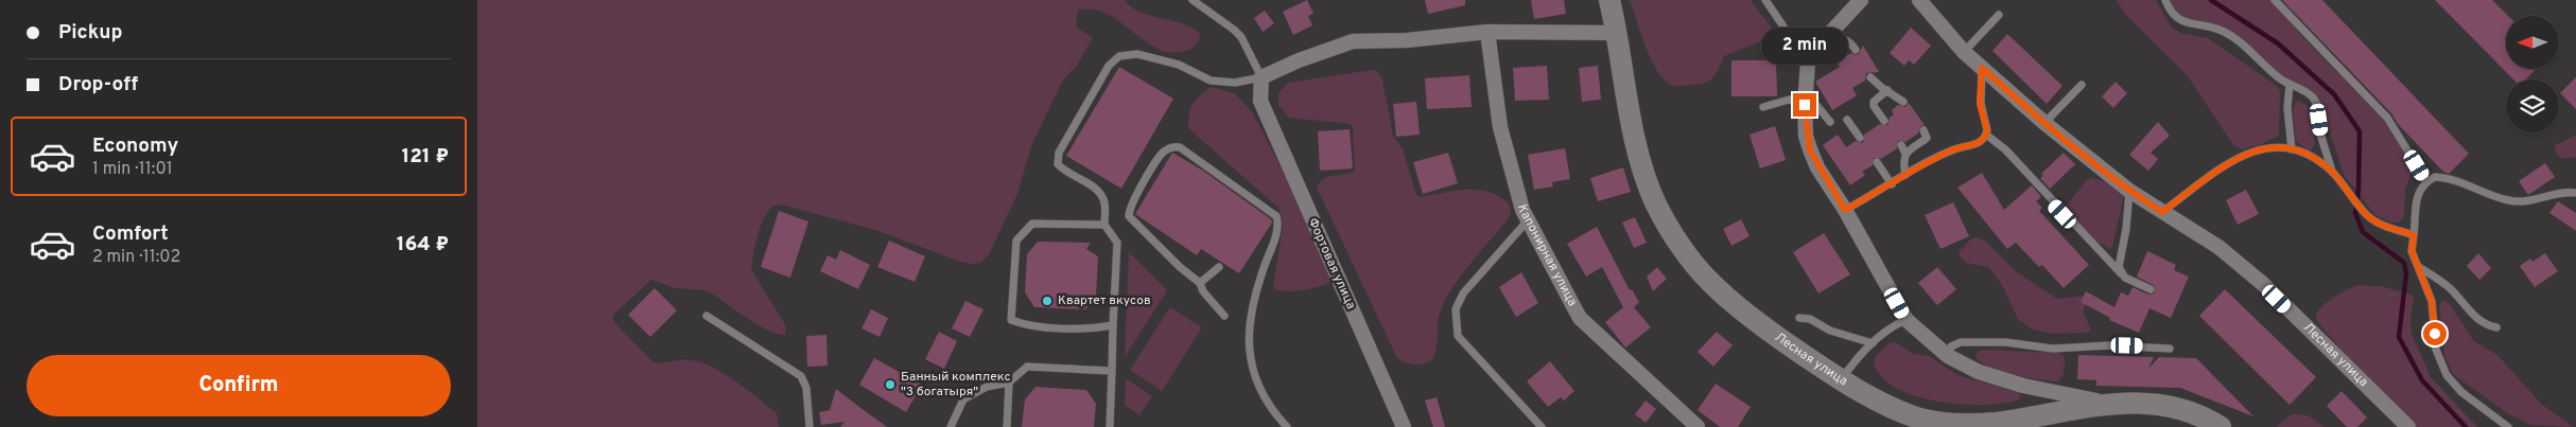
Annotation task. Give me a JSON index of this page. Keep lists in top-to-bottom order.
{
  "streets": {
    "main road": ["Лесная улица"],
    "street": ["Капонирная улица", "Фортовая улица"]
  },
  "places": ["Квартет вкусов", "Банный комплекс \"3 богатыря\""],
  "north": "left",
  "page": {
    "banner": ["Pickup", "Drop-off"],
    "bubble": "2 min",
    "list": [
      {
        "name": "Economy",
        "note": "1 min · 11:01",
        "value": "121 ₽"
      },
      {
        "name": "Comfort",
        "note": "2 min · 11:02",
        "value": "164 ₽"
      }
    ],
    "buttons": "Confirm"
  }
}
